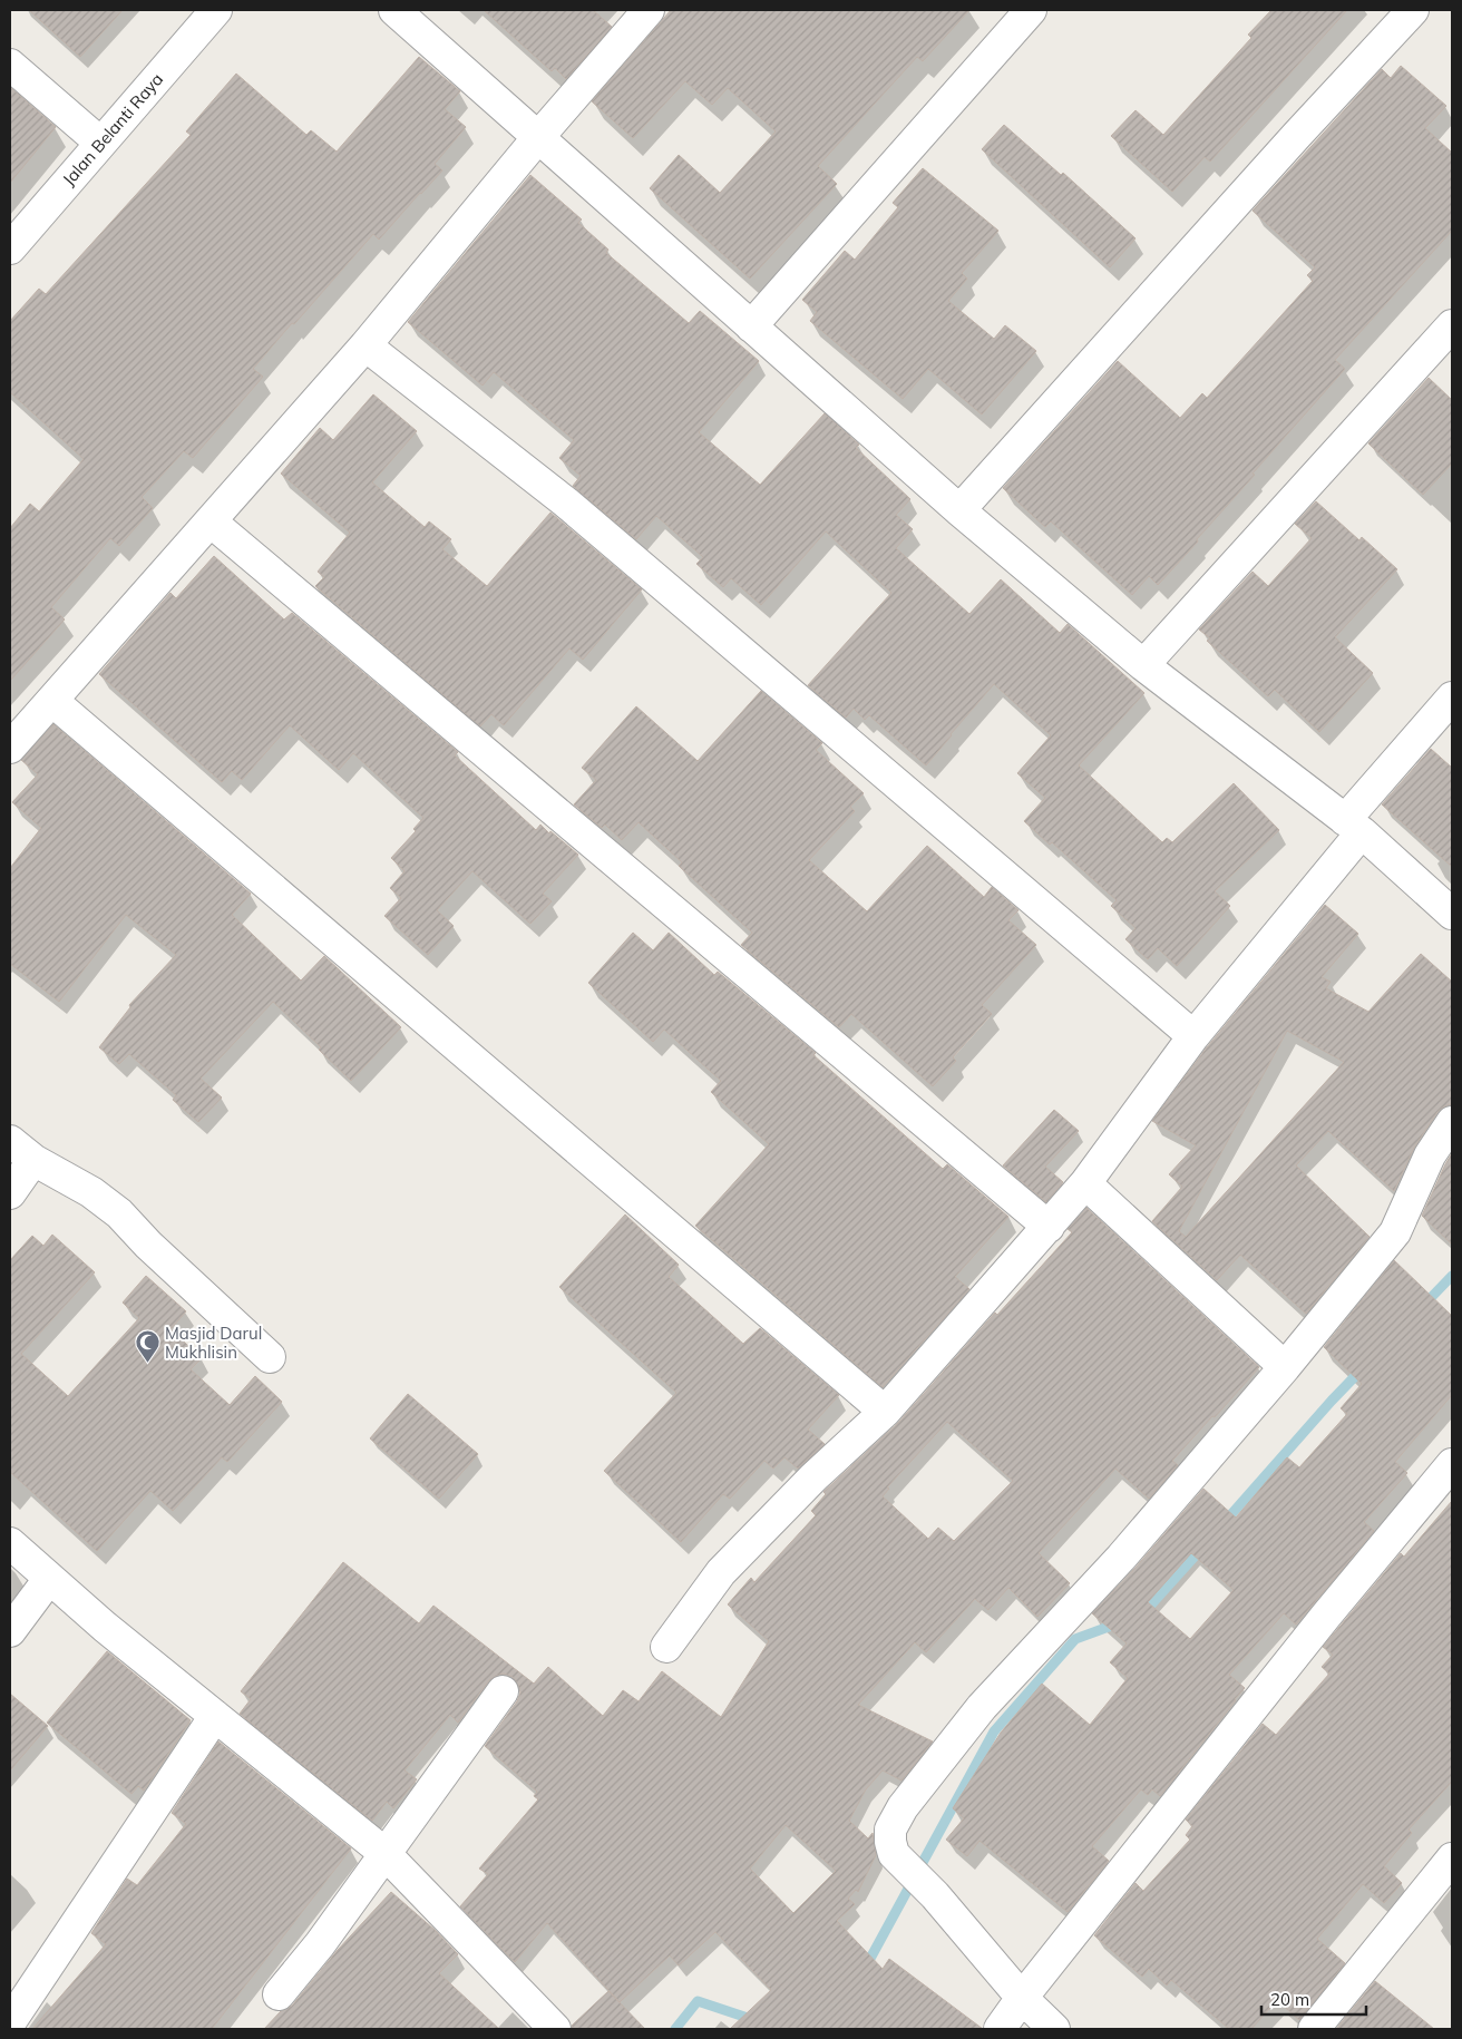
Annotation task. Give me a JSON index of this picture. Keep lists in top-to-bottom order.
{
  "streets": {
    "street": ["Jalan Belanti Raya"]
  },
  "places": {
    "mosque": ["Masjid Darul Mukhlisin"]
  },
  "scale_bar": "20 m"
}
